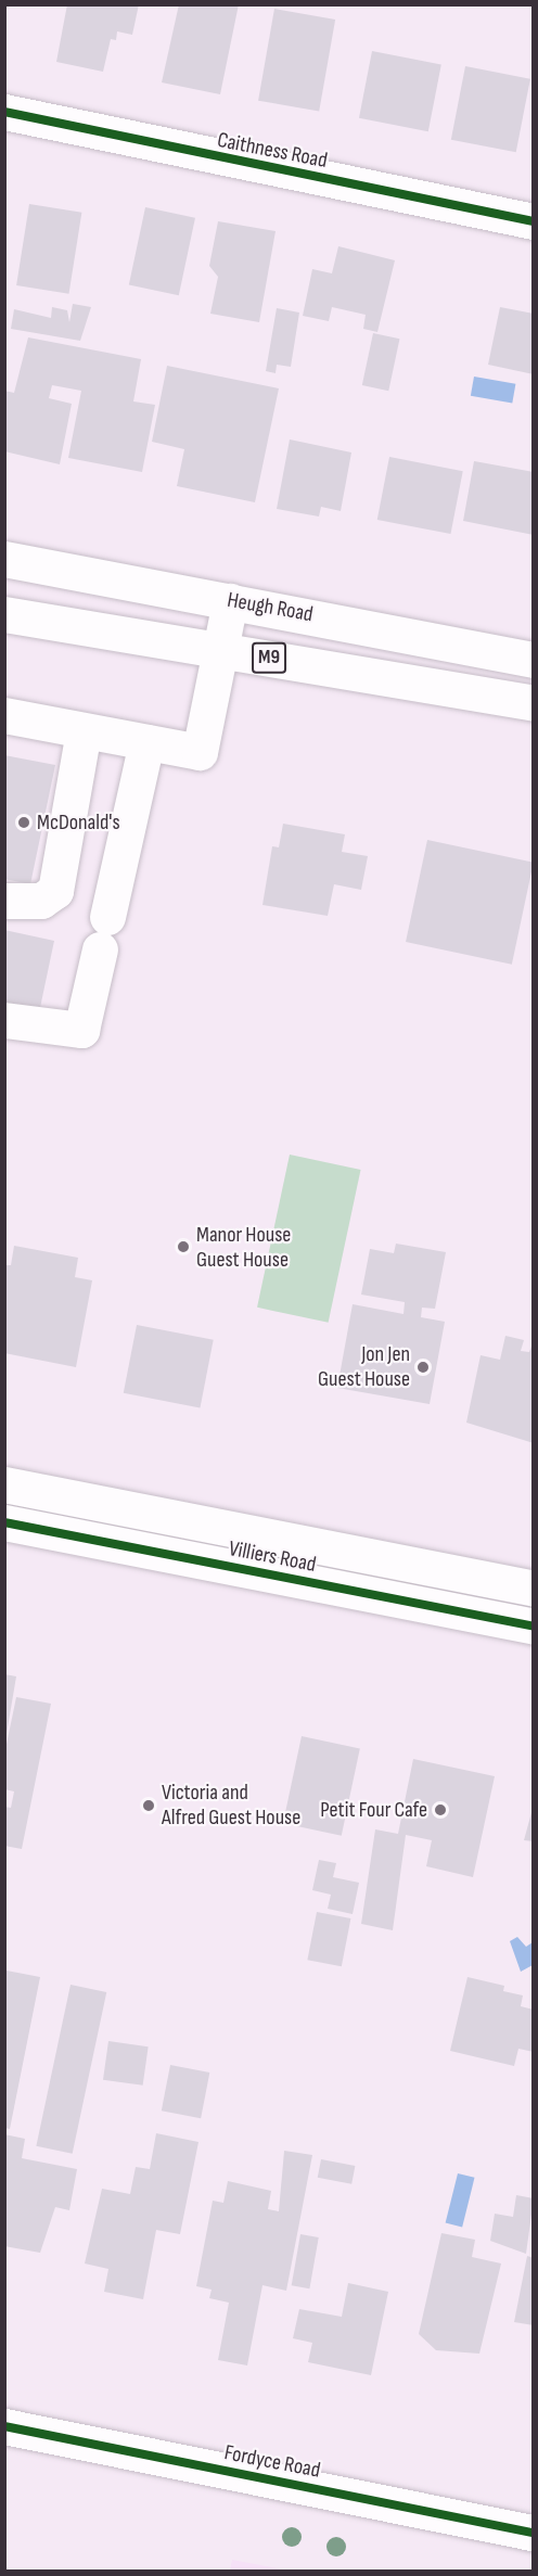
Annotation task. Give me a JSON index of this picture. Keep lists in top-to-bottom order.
{
  "streets": {
    "street": [
      "Caithness Road",
      "Heugh Road",
      "M9",
      "Villiers Road",
      "Fordyce Road"
    ]
  },
  "places": [
    "McDonald's",
    "Manor House Guest House",
    "Jon Jen Guest House",
    "Victoria and Alfred Guest House",
    "Petit Four Cafe"
  ]
}
